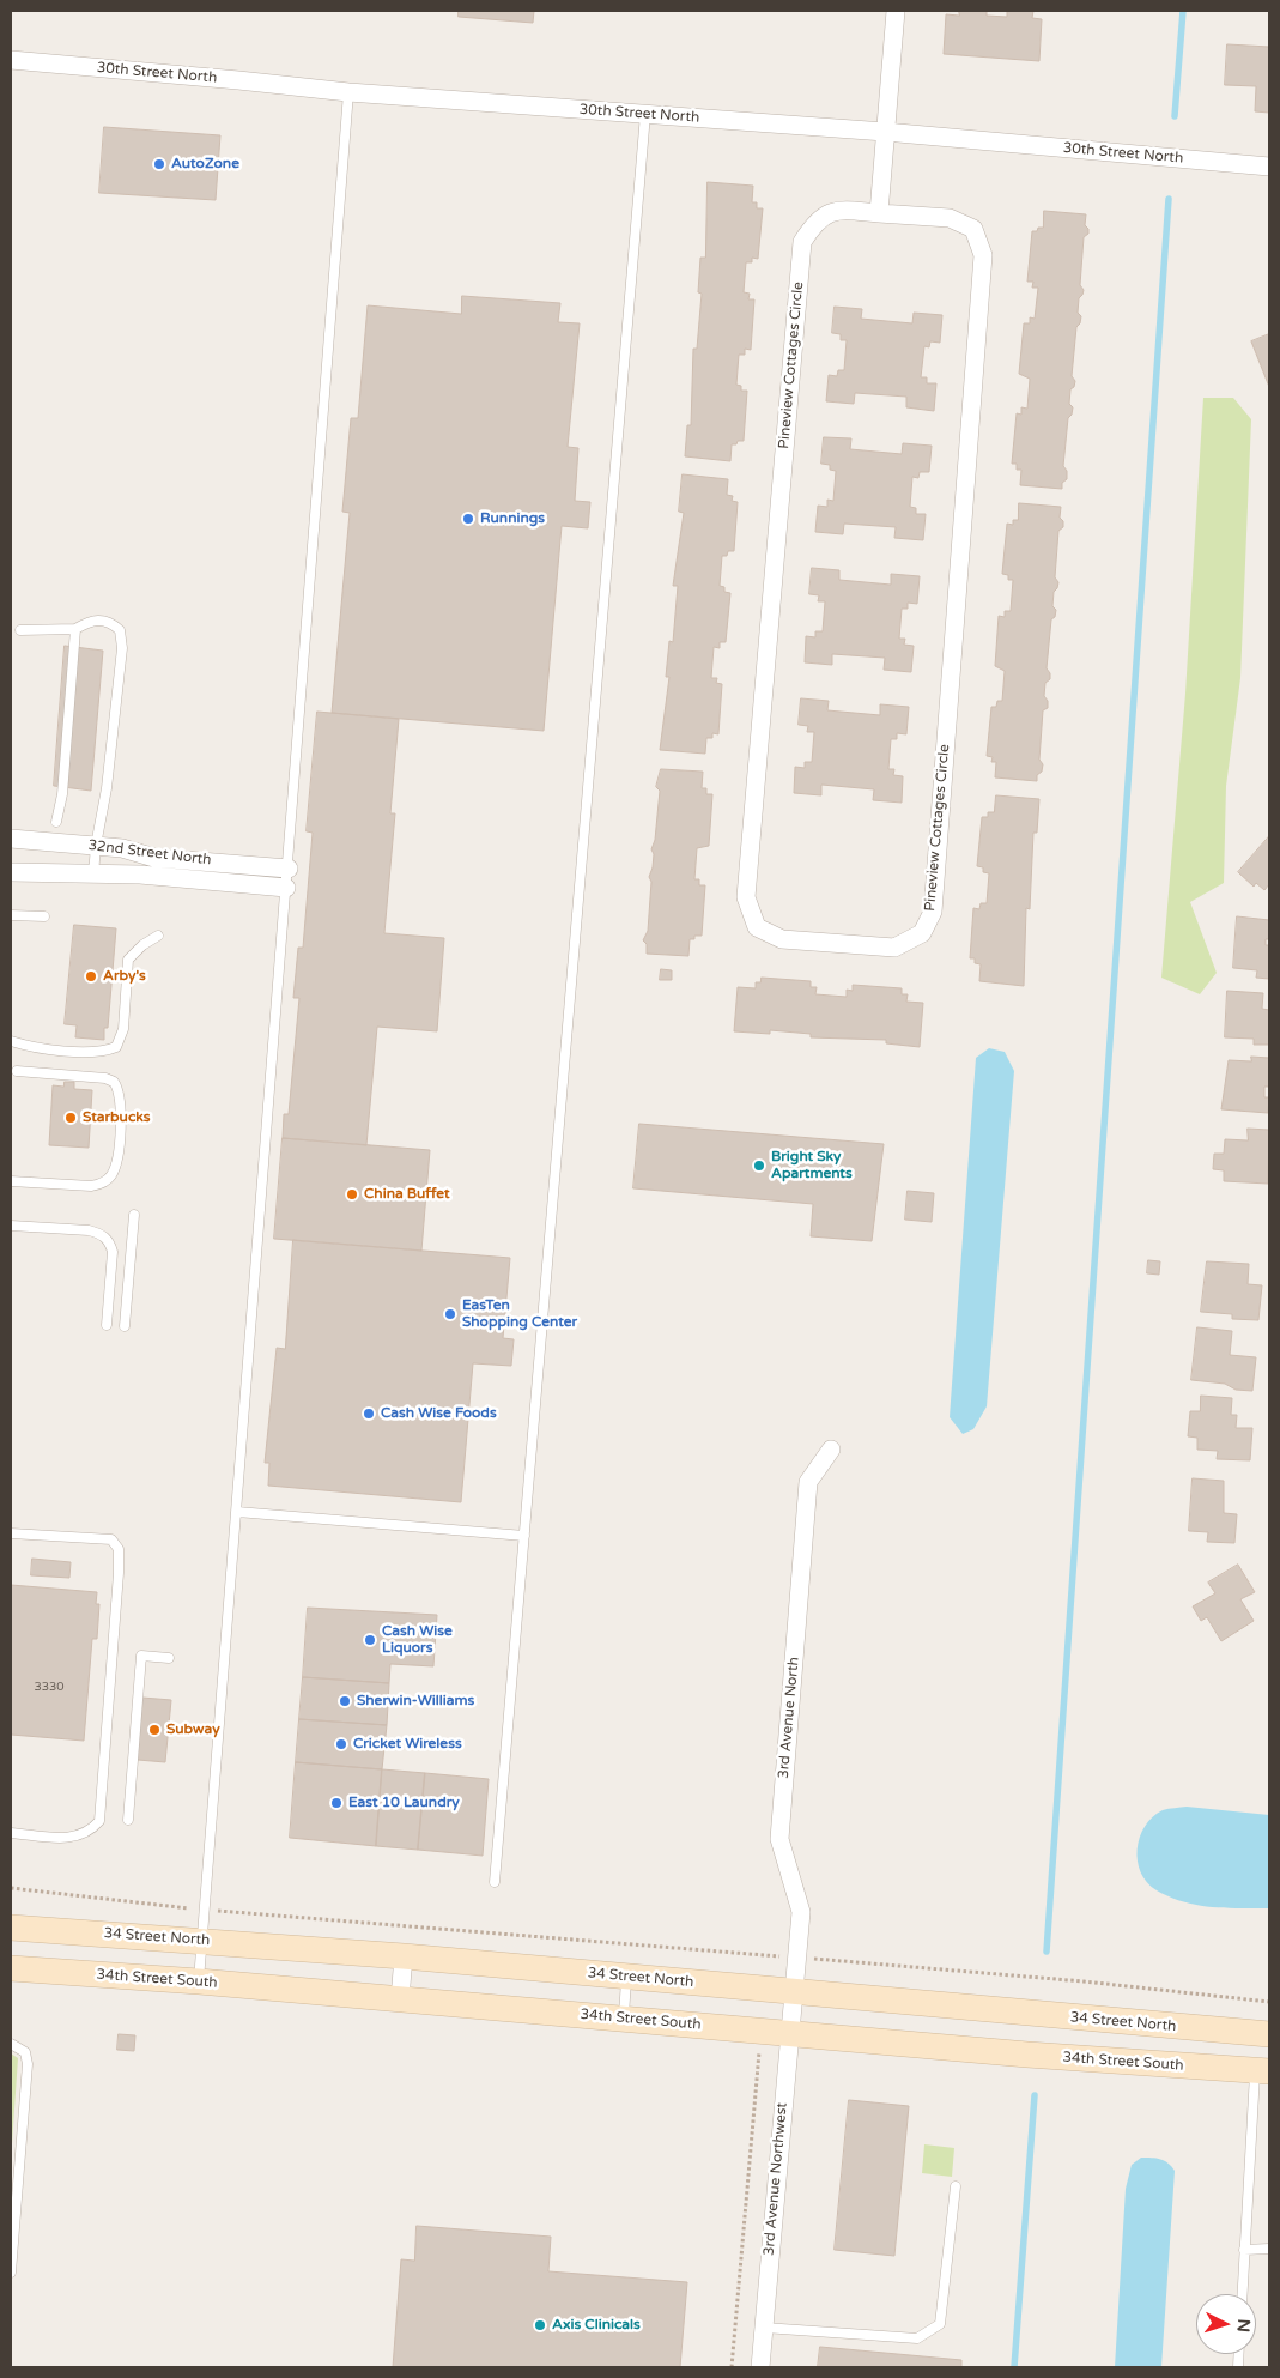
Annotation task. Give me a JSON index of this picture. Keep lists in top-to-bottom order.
{
  "streets": {
    "main road": ["34 Street North", "34th Street South"],
    "street": [
      "30th Street North",
      "Pineview Cottages Circle",
      "32nd Street North",
      "3rd Avenue North",
      "3rd Avenue Northwest"
    ]
  },
  "crossings": [
    ["3rd Avenue North", "34 Street North"],
    ["3rd Avenue North", "3rd Avenue Northwest"],
    ["34 Street North", "3rd Avenue Northwest"],
    ["34th Street South", "3rd Avenue Northwest"]
  ],
  "places": [
    "AutoZone",
    "Runnings",
    "Arby's",
    "Starbucks",
    "Bright Sky Apartments",
    "China Buffet",
    "EasTen Shopping Center",
    "Cash Wise Foods",
    "Cash Wise Liquors",
    "Sherwin-Williams",
    "Subway",
    "Cricket Wireless",
    "East 10 Laundry",
    "Axis Clinicals"
  ],
  "house_numbers": ["3330"],
  "north": "right"
}
